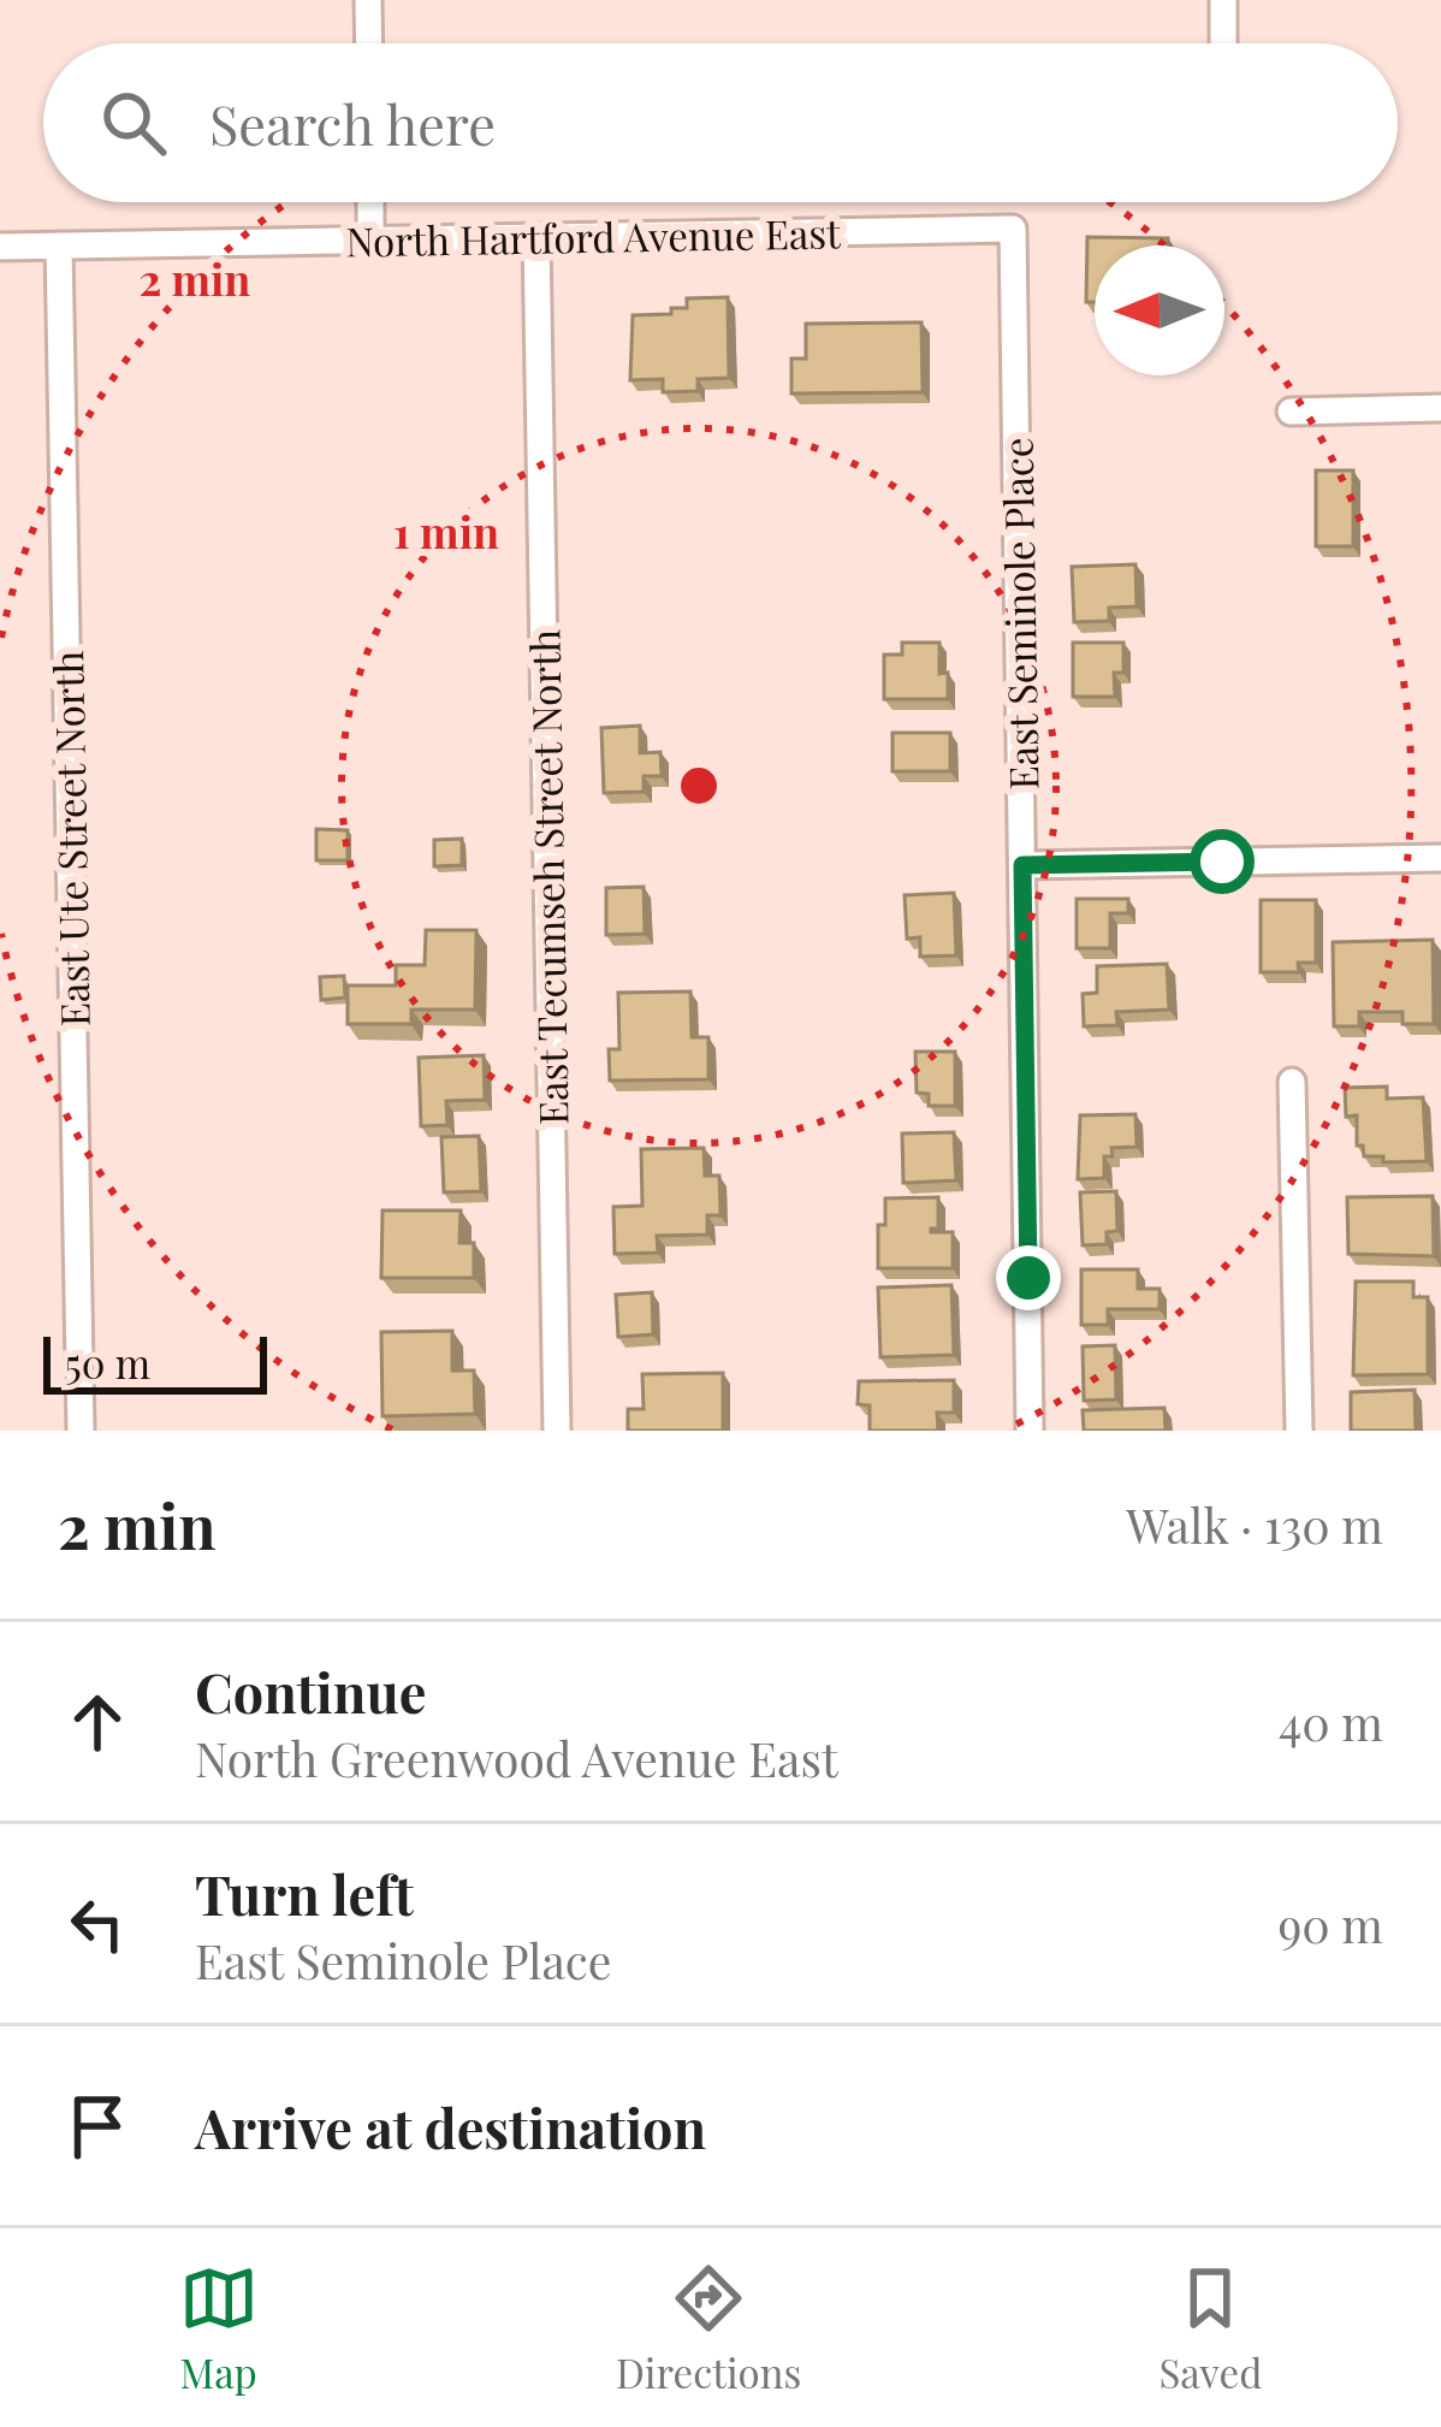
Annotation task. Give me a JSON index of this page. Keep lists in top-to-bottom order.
{
  "streets": {
    "street": [
      "North Hartford Avenue East",
      "East Seminole Place",
      "East Ute Street North",
      "East Tecumseh Street North"
    ]
  },
  "crossings": [
    ["North Hartford Avenue East", "East Seminole Place"],
    ["North Hartford Avenue East", "East Ute Street North"],
    ["North Hartford Avenue East", "East Tecumseh Street North"]
  ],
  "scale_bar": "50 m",
  "north": "left",
  "page": {
    "search": "Search here",
    "scale": "50 m",
    "heading": ["2 min", "Walk · 130 m"],
    "list": [
      ["Continue", "North Greenwood Avenue East", "40 m"],
      ["Turn left", "East Seminole Place", "90 m"],
      "Arrive at destination"
    ],
    "nav": ["Map", "Directions", "Saved"]
  },
  "rings": ["2 min", "1 min"]
}
